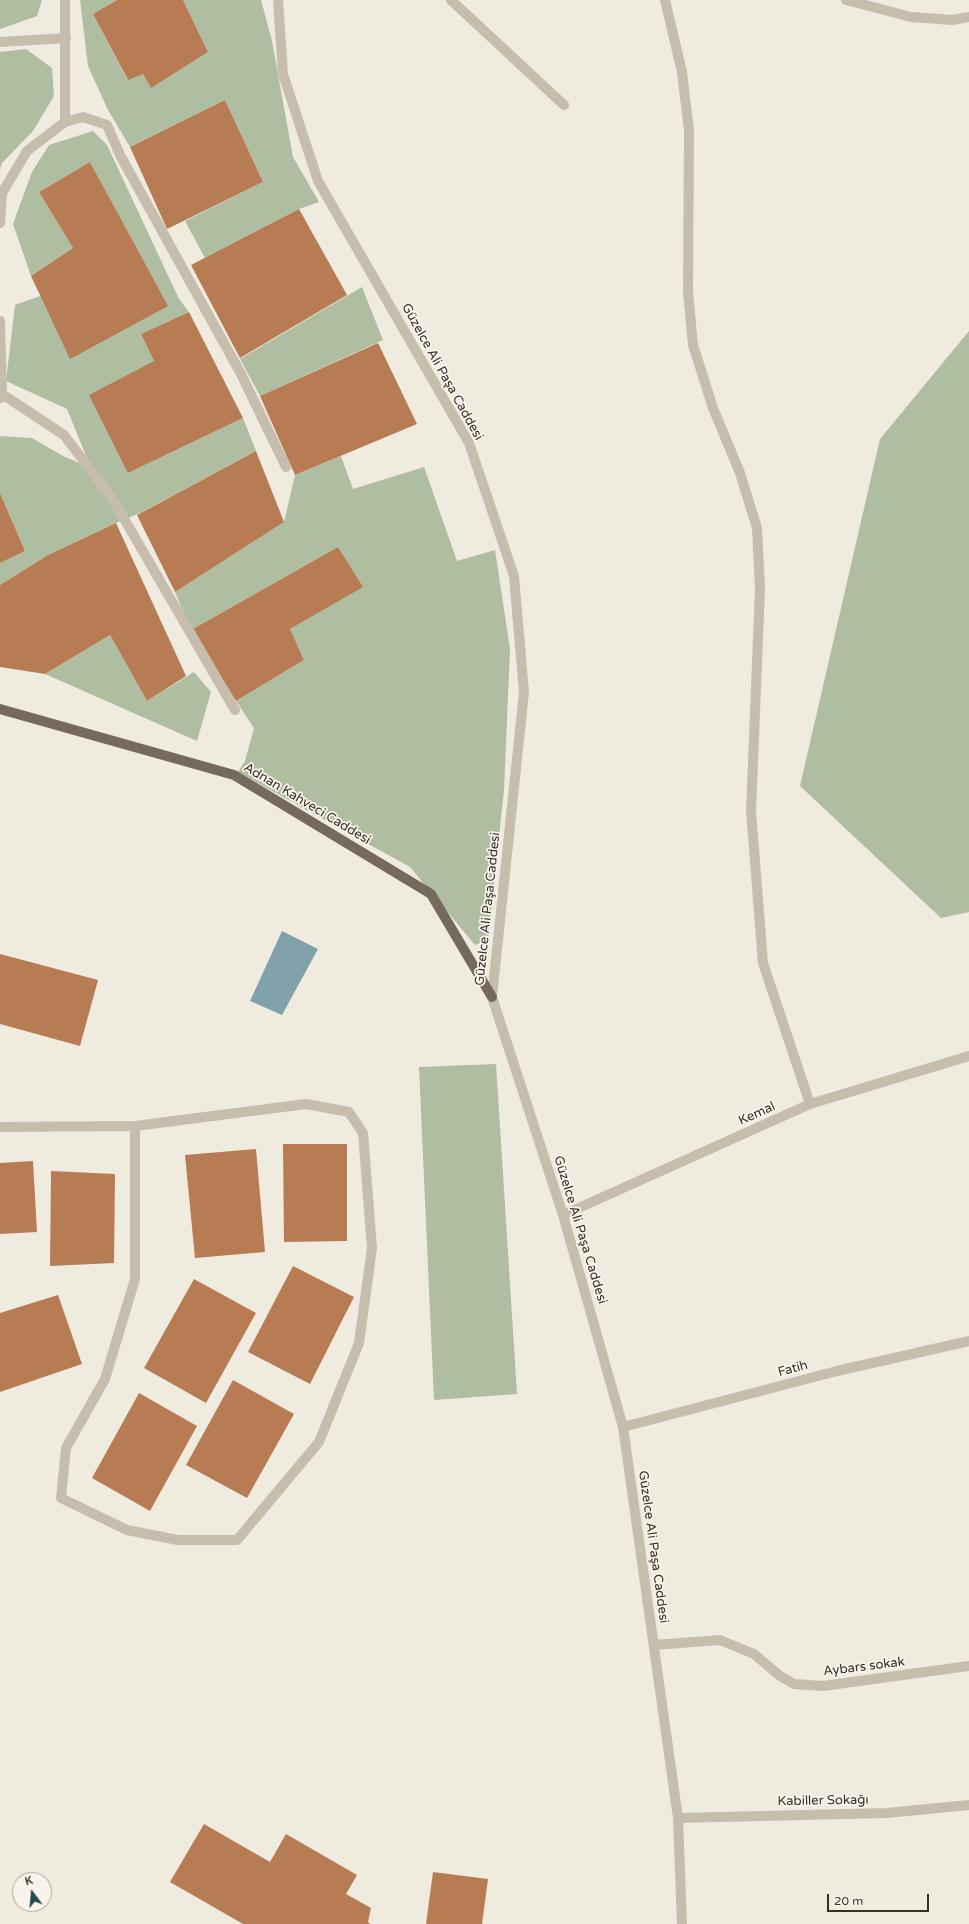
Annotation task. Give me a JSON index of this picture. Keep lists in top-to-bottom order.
{
  "streets": {
    "main road": ["Adnan Kahveci Caddesi"],
    "street": [
      "Güzelce Ali Paşa Caddesi",
      "Kemal",
      "Fatih",
      "Aybars sokak",
      "Kabiller Sokağı"
    ]
  },
  "crossings": [
    ["Güzelce Ali Paşa Caddesi", "Adnan Kahveci Caddesi"],
    ["Güzelce Ali Paşa Caddesi", "Kemal"],
    ["Güzelce Ali Paşa Caddesi", "Fatih"],
    ["Güzelce Ali Paşa Caddesi", "Aybars sokak"],
    ["Güzelce Ali Paşa Caddesi", "Kabiller Sokağı"]
  ],
  "scale_bar": "20 m",
  "north": "top"
}
